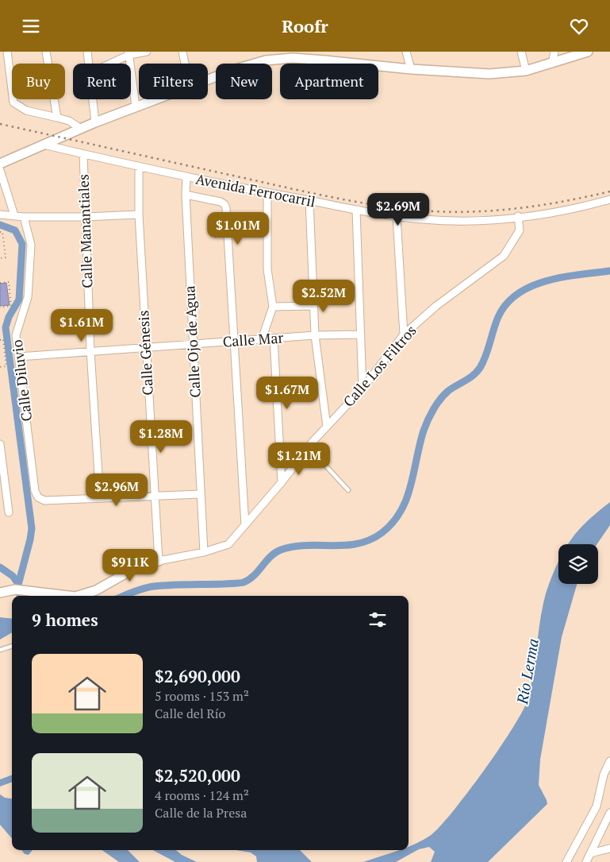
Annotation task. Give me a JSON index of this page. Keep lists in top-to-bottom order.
{
  "streets": {
    "street": [
      "Avenida Ferrocarril",
      "Calle Manantiales",
      "Calle Mar",
      "Calle Ojo de Agua",
      "Calle Génesis",
      "Calle Los Filtros",
      "Calle Diluvio"
    ]
  },
  "crossings": [
    ["Avenida Ferrocarril", "Calle Manantiales"],
    ["Avenida Ferrocarril", "Calle Ojo de Agua"],
    ["Avenida Ferrocarril", "Calle Génesis"],
    ["Avenida Ferrocarril", "Calle Los Filtros"],
    ["Calle Manantiales", "Calle Mar"],
    ["Calle Manantiales", "Calle Diluvio"],
    ["Calle Mar", "Calle Ojo de Agua"],
    ["Calle Mar", "Calle Génesis"],
    ["Calle Mar", "Calle Diluvio"],
    ["Calle Ojo de Agua", "Calle Los Filtros"],
    ["Calle Génesis", "Calle Los Filtros"]
  ],
  "water": ["Río Lerma"],
  "page": {
    "header": "Roofr",
    "chip": [
      "Buy",
      "Rent",
      "Filters",
      "New",
      "Apartment"
    ],
    "price": [
      "$2.69M",
      "$1.01M",
      "$2.52M",
      "$1.61M",
      "$1.67M",
      "$1.28M",
      "$1.21M",
      "$2.96M",
      "$911K"
    ],
    "heading": "9 homes",
    "list": [
      {
        "name": "$2,690,000",
        "note": "5 rooms · 153 m² · Calle del Río"
      },
      {
        "name": "$2,520,000",
        "note": "4 rooms · 124 m² · Calle de la Presa"
      }
    ]
  }
}
